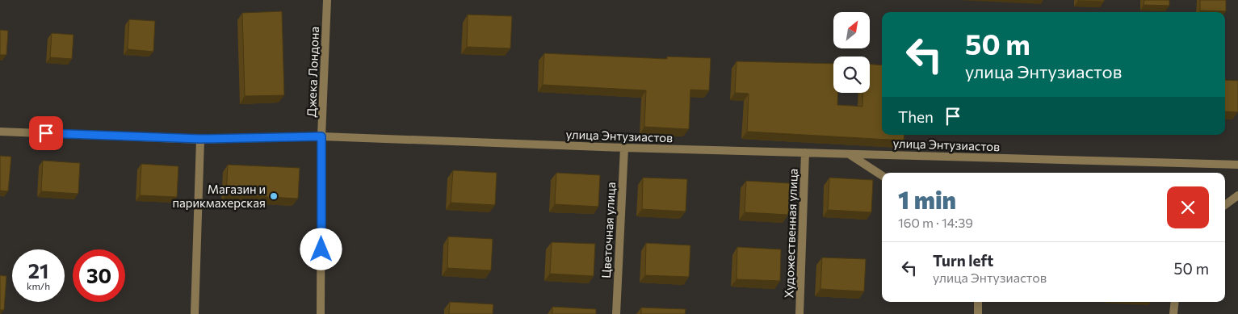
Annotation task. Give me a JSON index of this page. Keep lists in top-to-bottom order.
{
  "streets": {
    "street": [
      "Джека Лондона",
      "улица Энтузиастов",
      "Цветочная улица",
      "Художественная улица"
    ]
  },
  "crossings": [
    ["Джека Лондона", "улица Энтузиастов"],
    ["улица Энтузиастов", "Цветочная улица"],
    ["улица Энтузиастов", "Художественная улица"]
  ],
  "places": ["Магазин и парикмахерская"],
  "north": "top right",
  "page": {
    "turn": ["50 m", "улица Энтузиастов"],
    "then": "Then",
    "heading": ["1 min", "160 m · 14:39"],
    "list": [
      {
        "name": "Turn left",
        "note": "улица Энтузиастов",
        "value": "50 m"
      }
    ],
    "speed": "21 km/h",
    "limit": "30"
  }
}
